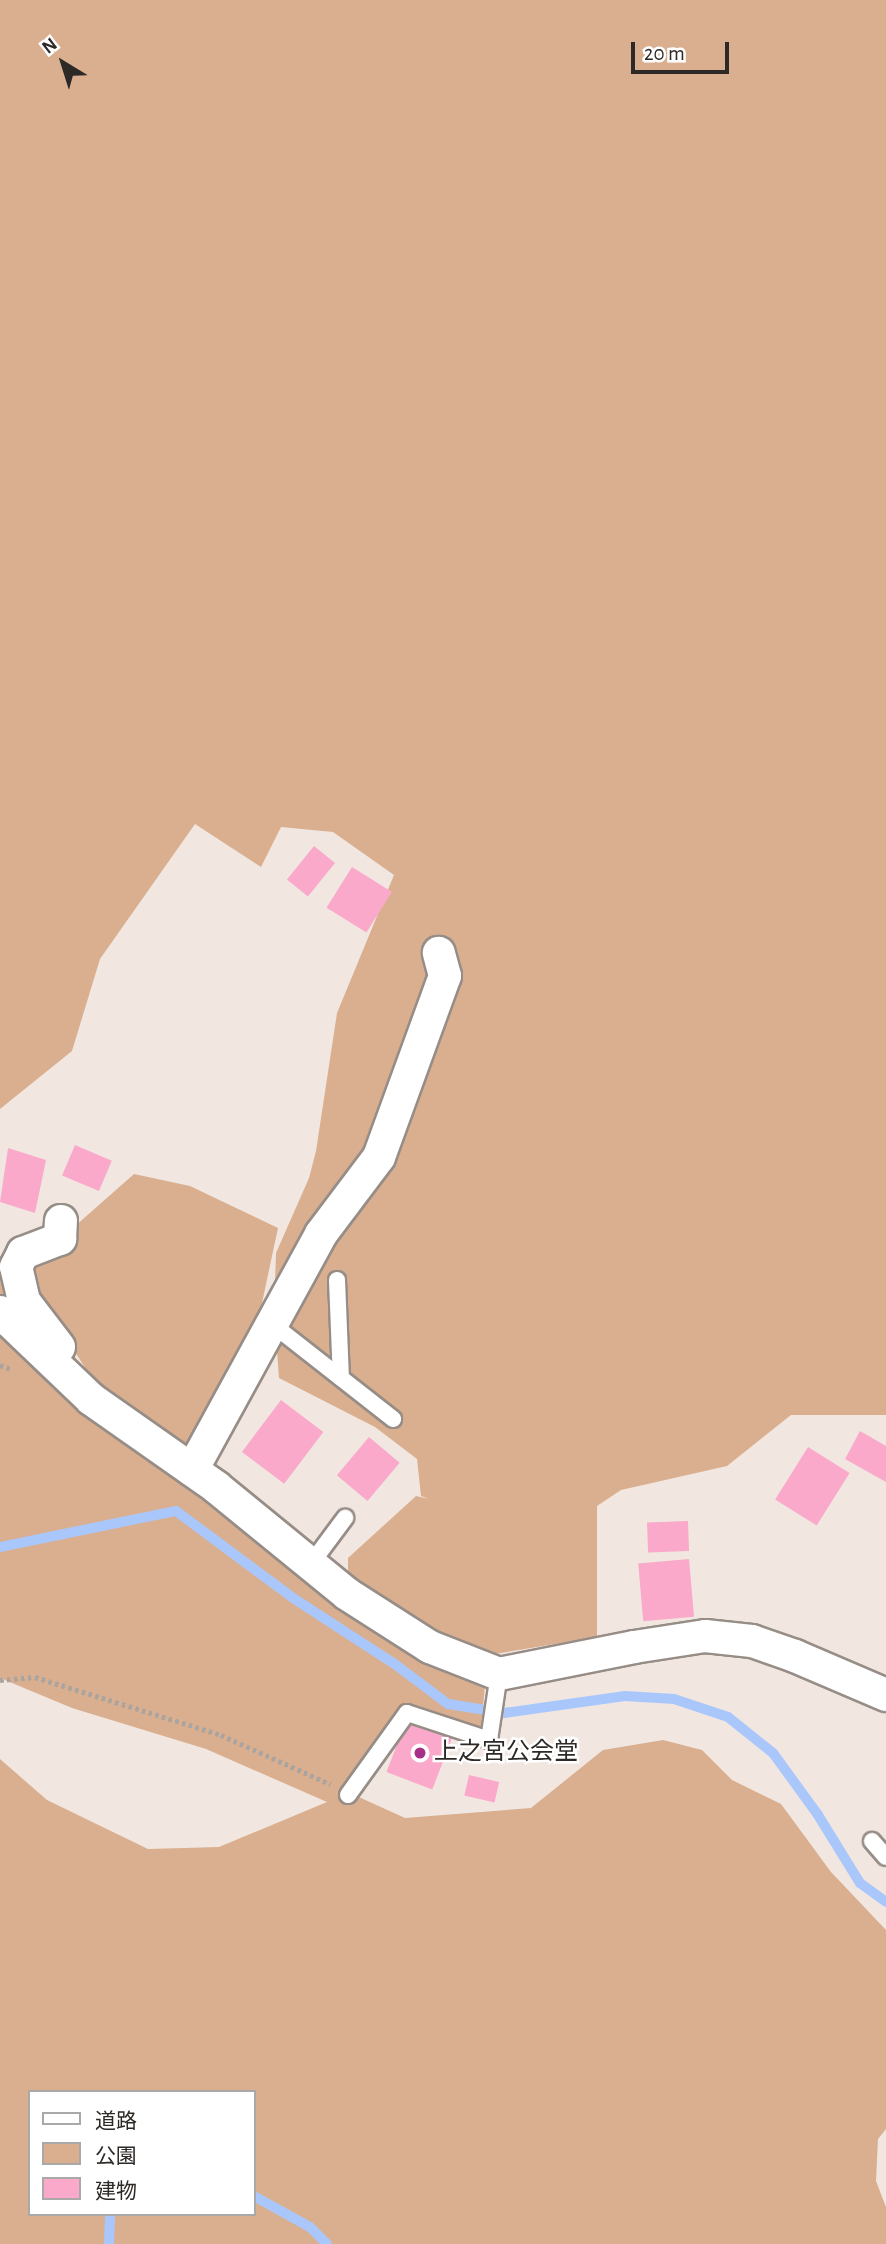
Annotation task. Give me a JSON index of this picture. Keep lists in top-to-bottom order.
{
  "places": ["上之宮公会堂"],
  "legend": ["道路", "公園", "建物"],
  "scale_bar": "20 m",
  "north": "top left"
}
